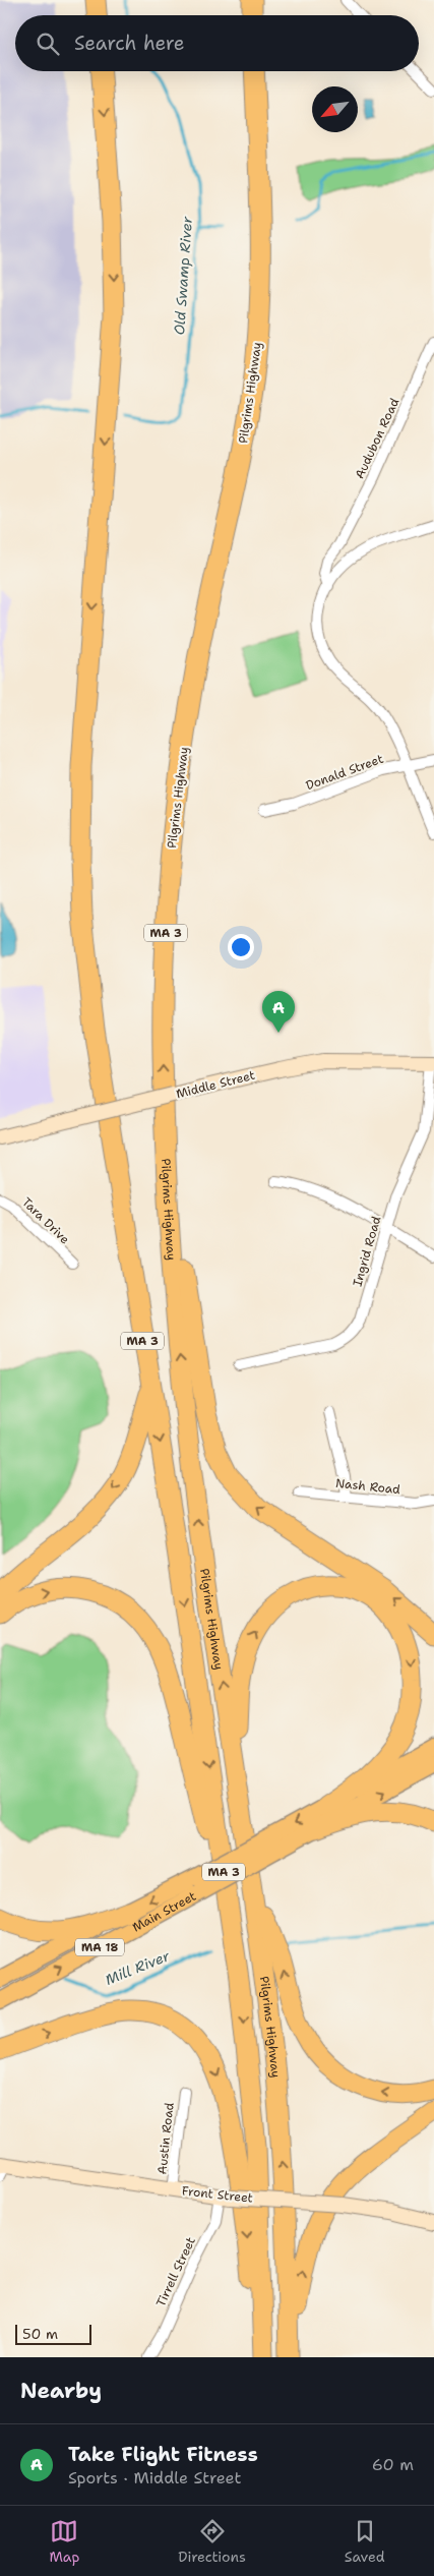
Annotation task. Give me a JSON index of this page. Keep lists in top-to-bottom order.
{
  "streets": {
    "highway": ["Pilgrims Highway", "MA 3"],
    "main road": [
      "Middle Street",
      "Main Street",
      "MA 18",
      "Front Street"
    ],
    "street": [
      "Audubon Road",
      "Donald Street",
      "Tara Drive",
      "Ingrid Road",
      "Nash Road",
      "Austin Road",
      "Tirrell Street"
    ]
  },
  "crossings": [
    ["Middle Street", "Ingrid Road"],
    ["Austin Road", "Front Street"],
    ["Front Street", "Tirrell Street"]
  ],
  "water": ["Old Swamp River", "Mill River"],
  "scale_bar": "50 m",
  "north": "bottom left",
  "page": {
    "search": "Search here",
    "pins": "A",
    "scale": "50 m",
    "heading": "Nearby",
    "list": [
      {
        "mark": "A",
        "name": "Take Flight Fitness",
        "note": "Sports · Middle Street",
        "value": "60 m"
      }
    ],
    "nav": ["Map", "Directions", "Saved"]
  }
}
